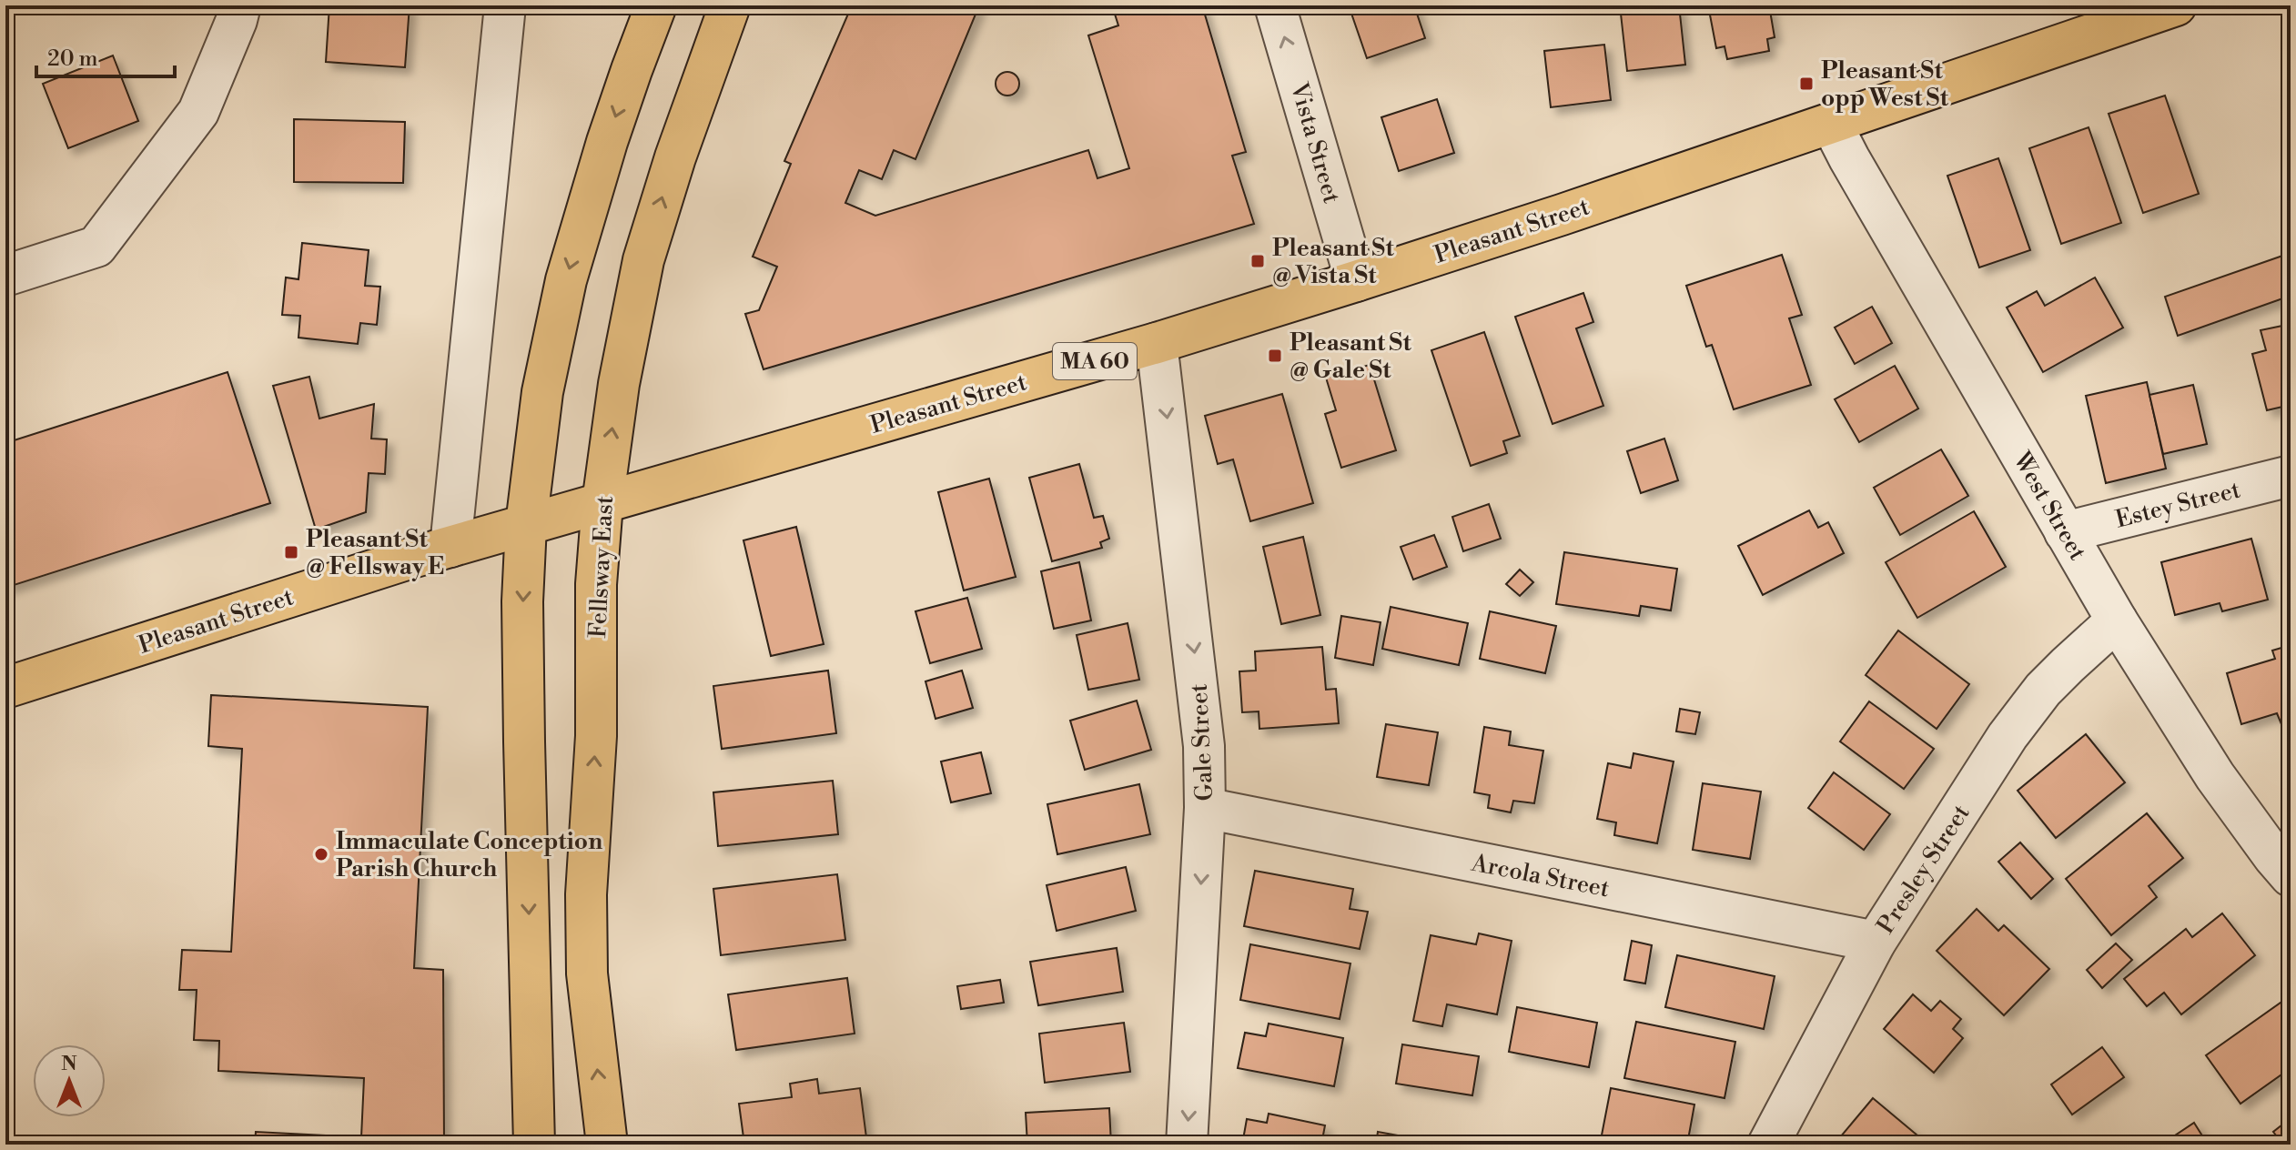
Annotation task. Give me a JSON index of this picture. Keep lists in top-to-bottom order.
{
  "streets": {
    "main road": ["Pleasant Street", "MA 60", "Fellsway East"],
    "street": [
      "Vista Street",
      "Estey Street",
      "West Street",
      "Gale Street",
      "Presley Street",
      "Arcola Street"
    ]
  },
  "crossings": [
    ["Vista Street", "Pleasant Street"],
    ["Pleasant Street", "West Street"],
    ["Pleasant Street", "Fellsway East"],
    ["Pleasant Street", "Gale Street"],
    ["Estey Street", "West Street"],
    ["West Street", "Presley Street"],
    ["Gale Street", "Arcola Street"],
    ["Presley Street", "Arcola Street"]
  ],
  "one_way": ["Vista Street", "Gale Street"],
  "places": {
    "transit": [
      "Pleasant St opp West St",
      "Pleasant St @ Vista St",
      "Pleasant St @ Gale St",
      "Pleasant St @ Fellsway E"
    ],
    "other": ["Immaculate Conception Parish Church"]
  },
  "scale_bar": "20 m",
  "north": "top"
}
